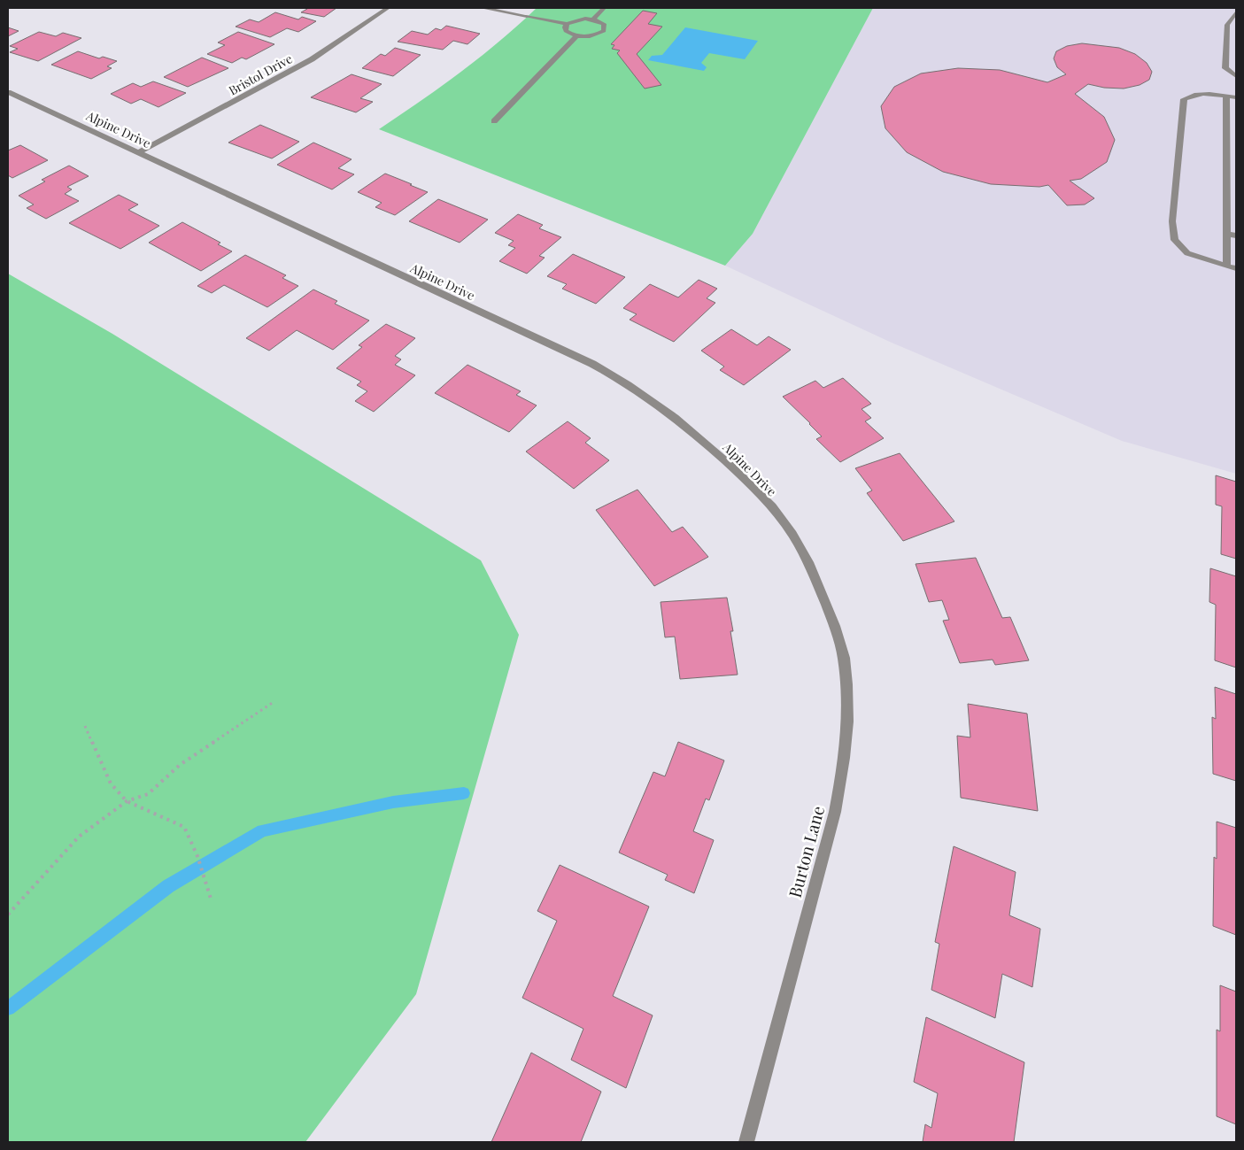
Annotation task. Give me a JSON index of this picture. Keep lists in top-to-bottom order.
{
  "streets": {
    "street": ["Bristol Drive", "Alpine Drive", "Burton Lane"]
  },
  "crossings": [
    ["Bristol Drive", "Alpine Drive"],
    ["Alpine Drive", "Burton Lane"]
  ]
}
